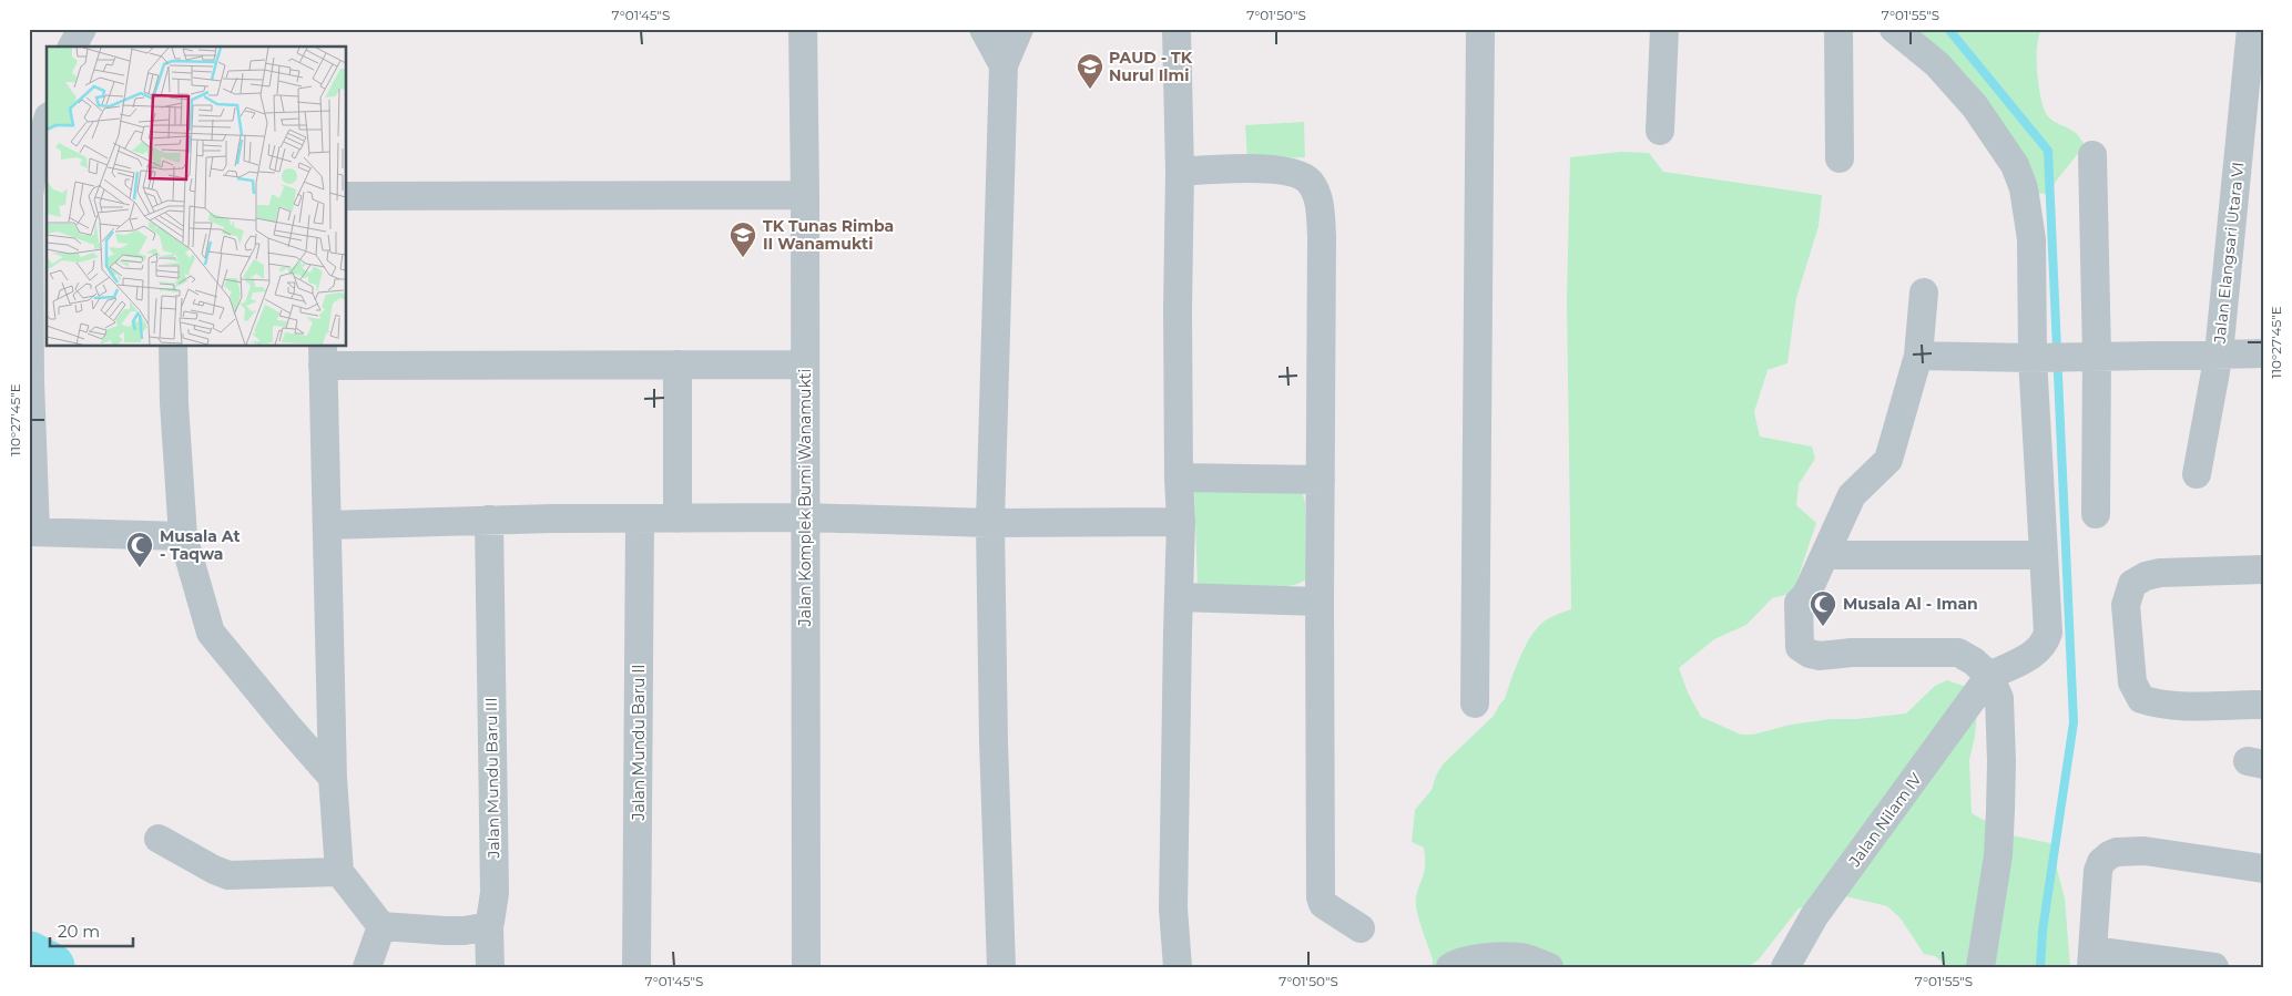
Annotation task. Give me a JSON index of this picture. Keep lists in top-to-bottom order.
{
  "streets": {
    "street": [
      "Jalan Elangsari Utara VI",
      "Jalan Komplek Bumi Wanamukti",
      "Jalan Mundu Baru II",
      "Jalan Mundu Baru III",
      "Jalan Nilam IV"
    ]
  },
  "places": {
    "school or university": ["PAUD - TK Nurul Ilmi", "TK Tunas Rimba II Wanamukti"],
    "mosque": ["Musala At - Taqwa", "Musala Al - Iman"]
  },
  "scale_bar": "20 m",
  "coordinates": [
    "7°01'45\"S",
    "7°01'50\"S",
    "7°01'55\"S",
    "110°27'45\"E"
  ]
}
